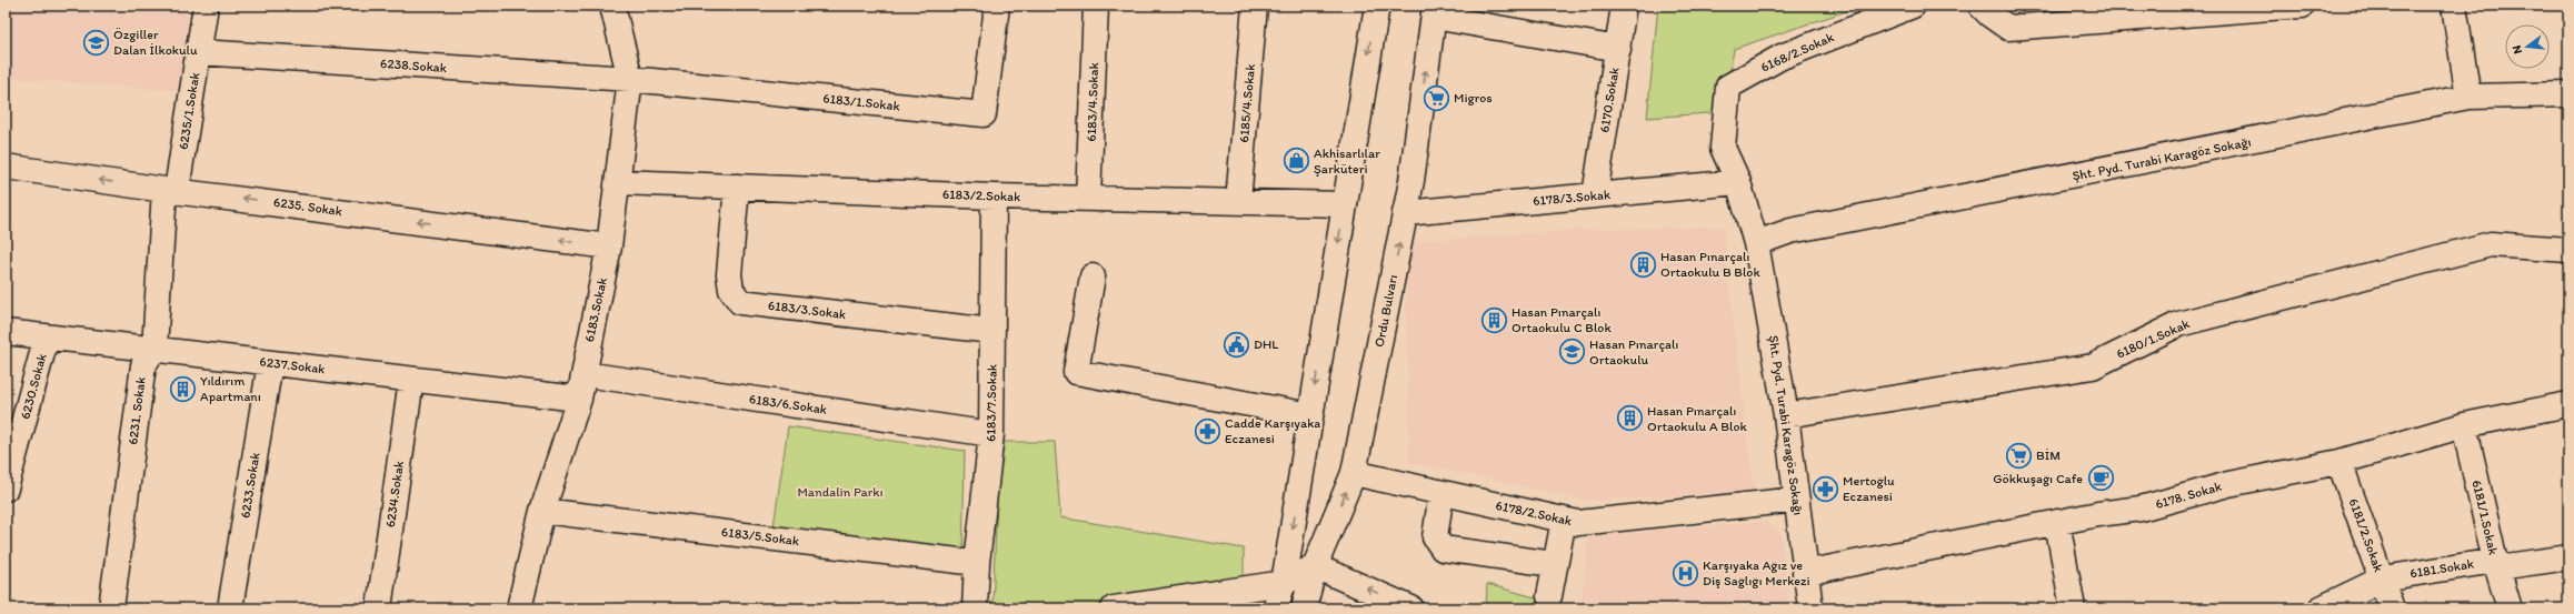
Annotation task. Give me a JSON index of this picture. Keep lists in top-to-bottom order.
{
  "streets": {
    "street": [
      "6168/2.Sokak",
      "6238.Sokak",
      "6170.Sokak",
      "6183/1.Sokak",
      "6183/4.Sokak",
      "6185/4.Sokak",
      "6235/1.Sokak",
      "Şht. Pyd. Turabi Karagöz Sokağı",
      "6183/2.Sokak",
      "6178/3.Sokak",
      "6235. Sokak",
      "6183.Sokak",
      "6183/3.Sokak",
      "Ordu Bulvarı",
      "6180/1.Sokak",
      "6237.Sokak",
      "6230.Sokak",
      "6183/7.Sokak",
      "6183/6.Sokak",
      "6231. Sokak",
      "6233.Sokak",
      "6234.Sokak",
      "6178. Sokak",
      "6178/2.Sokak",
      "6181/1.Sokak",
      "6181/2.Sokak",
      "6183/5.Sokak",
      "6181.Sokak"
    ]
  },
  "crossings": [
    ["6168/2.Sokak", "Şht. Pyd. Turabi Karagöz Sokağı"],
    ["6168/2.Sokak", "6178/3.Sokak"],
    ["6238.Sokak", "6183/1.Sokak"],
    ["6238.Sokak", "6235/1.Sokak"],
    ["6238.Sokak", "6183.Sokak"],
    ["6170.Sokak", "6178/3.Sokak"],
    ["6183/1.Sokak", "6183.Sokak"],
    ["6183/4.Sokak", "6183/2.Sokak"],
    ["6185/4.Sokak", "6183/2.Sokak"],
    ["6235/1.Sokak", "6235. Sokak"],
    ["6235/1.Sokak", "6231. Sokak"],
    ["Şht. Pyd. Turabi Karagöz Sokağı", "6178/3.Sokak"],
    ["Şht. Pyd. Turabi Karagöz Sokağı", "6180/1.Sokak"],
    ["Şht. Pyd. Turabi Karagöz Sokağı", "6178. Sokak"],
    ["Şht. Pyd. Turabi Karagöz Sokağı", "6178/2.Sokak"],
    ["6183/2.Sokak", "6183.Sokak"],
    ["6183/2.Sokak", "6183/3.Sokak"],
    ["6183/2.Sokak", "6183/7.Sokak"],
    ["6178/3.Sokak", "Ordu Bulvarı"],
    ["6235. Sokak", "6183.Sokak"],
    ["6235. Sokak", "6231. Sokak"],
    ["6183.Sokak", "6237.Sokak"],
    ["6183.Sokak", "6183/6.Sokak"],
    ["6183.Sokak", "6183/5.Sokak"],
    ["6183/3.Sokak", "6183/7.Sokak"],
    ["Ordu Bulvarı", "6178/2.Sokak"],
    ["6237.Sokak", "6230.Sokak"],
    ["6237.Sokak", "6231. Sokak"],
    ["6237.Sokak", "6233.Sokak"],
    ["6237.Sokak", "6234.Sokak"],
    ["6183/7.Sokak", "6183/6.Sokak"],
    ["6183/7.Sokak", "6183/5.Sokak"],
    ["6178. Sokak", "6181/1.Sokak"],
    ["6178. Sokak", "6181/2.Sokak"],
    ["6181/1.Sokak", "6181.Sokak"],
    ["6181/2.Sokak", "6181.Sokak"]
  ],
  "one_way": ["6235. Sokak"],
  "parks": ["Mandalin Parkı"],
  "places": {
    "school or university": ["Özgiller Dalan İlkokulu", "Hasan Pınarçalı Ortaokulu"],
    "supermarket": ["Migros", "BİM"],
    "shop": ["Akhisarlılar Şarküteri"],
    "building": [
      "Hasan Pınarçalı Ortaokulu B Blok",
      "Hasan Pınarçalı Ortaokulu C Blok",
      "Yıldırım Apartmanı",
      "Hasan Pınarçalı Ortaokulu A Blok"
    ],
    "public building": ["DHL"],
    "pharmacy": ["Cadde Karşıyaka Eczanesi", "Mertoğlu Eczanesi"],
    "cafe": ["Gökkuşağı Cafe"],
    "hospital": ["Karşıyaka Ağız ve Diş Sağlığı Merkezi"]
  },
  "north": "left"
}
